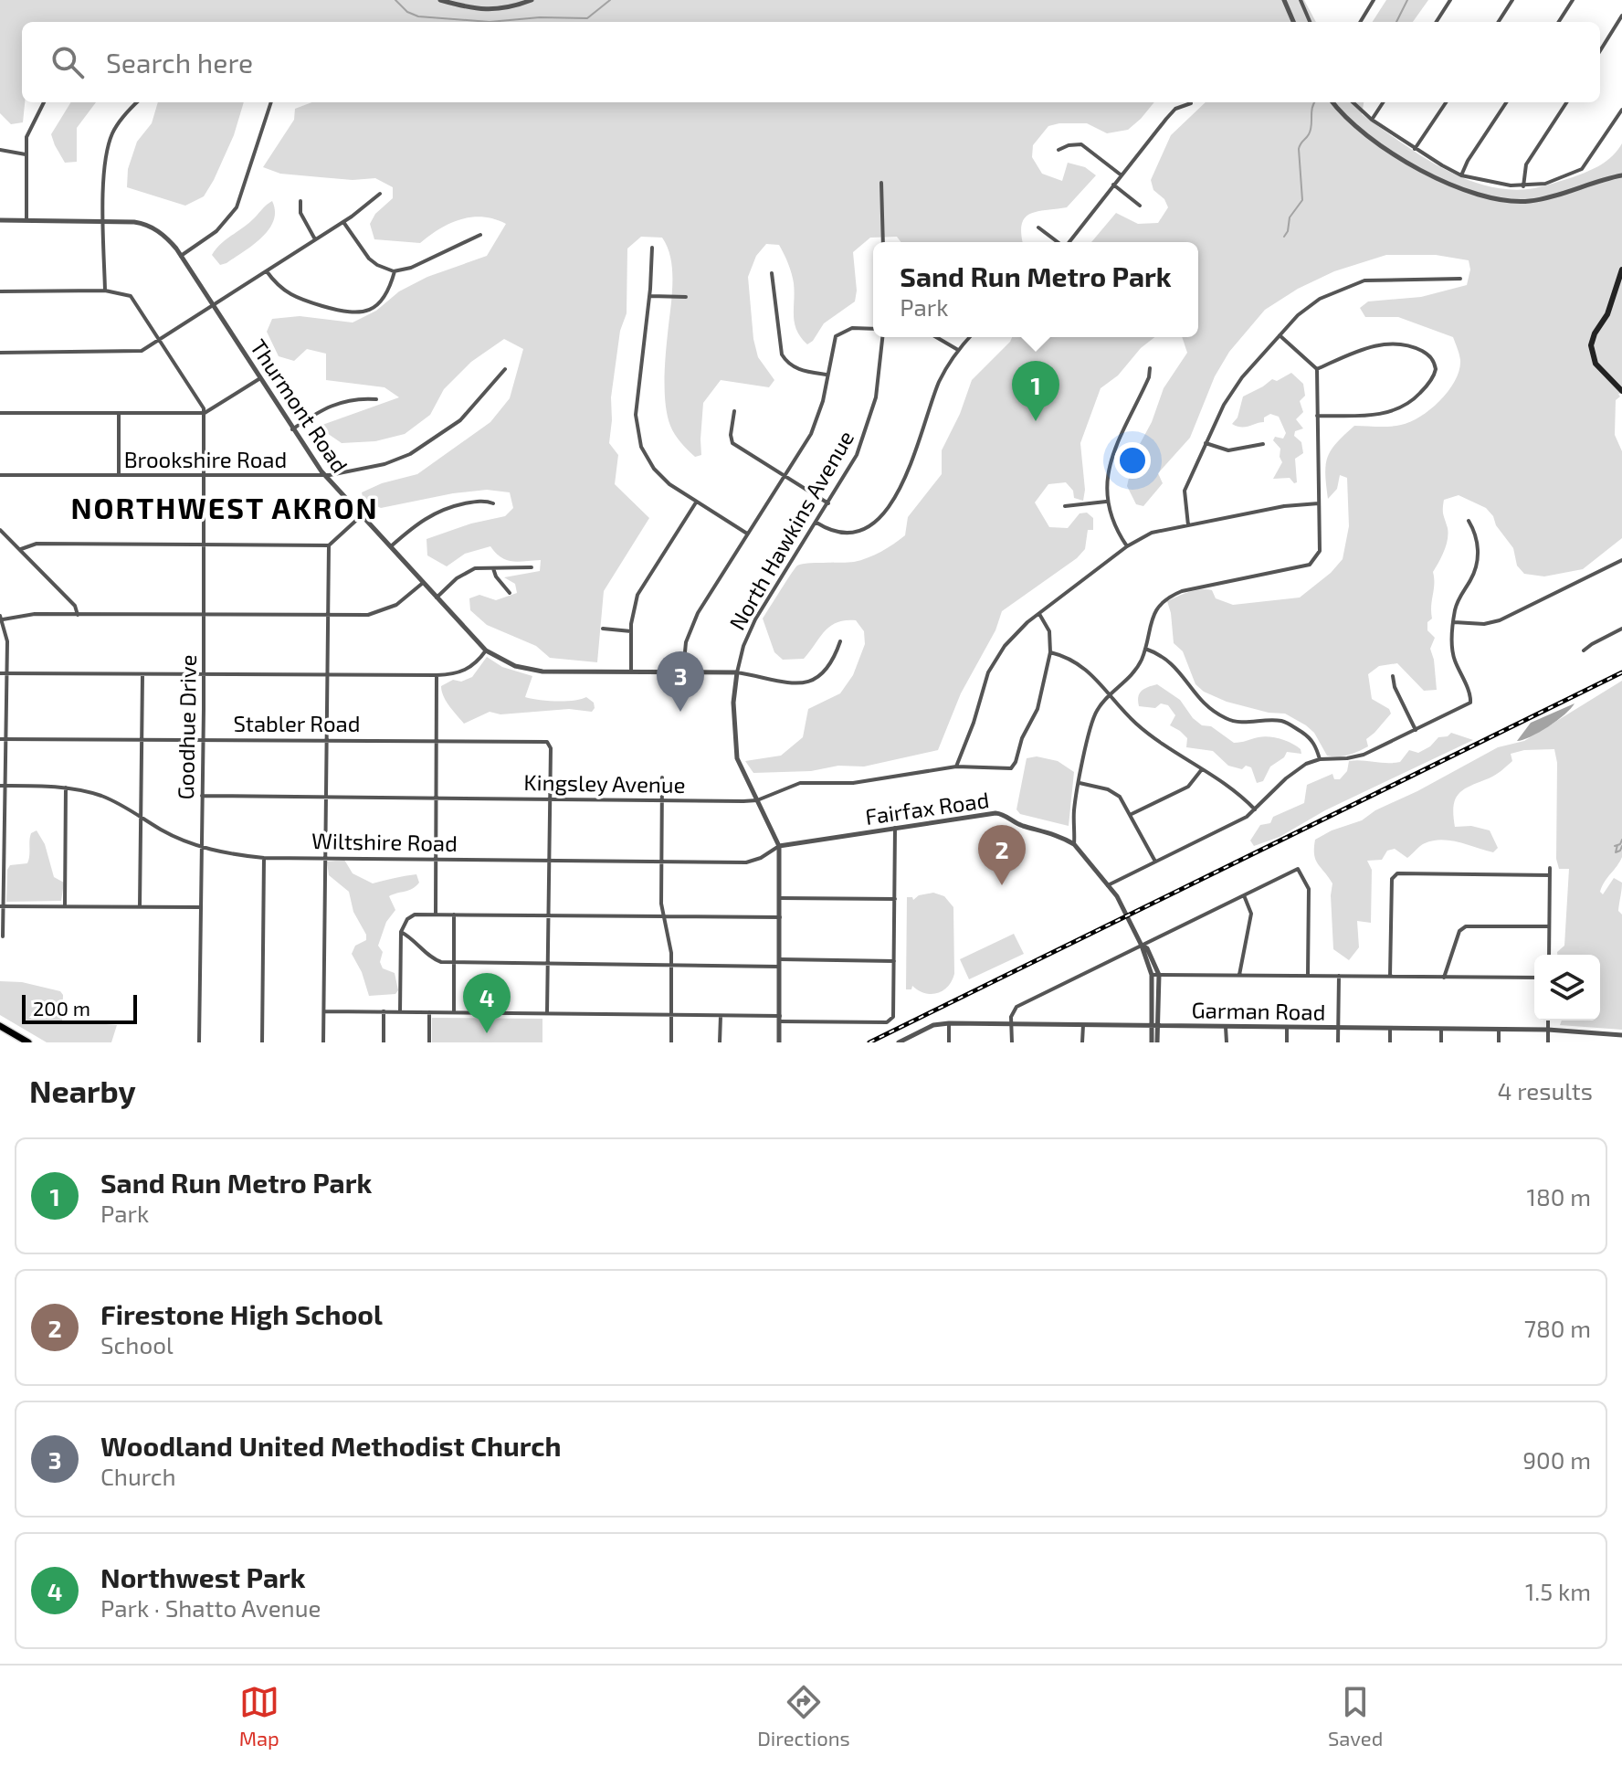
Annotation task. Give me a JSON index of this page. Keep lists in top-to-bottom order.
{
  "streets": {
    "street": [
      "Thurmont Road",
      "Brookshire Road",
      "North Hawkins Avenue",
      "Stabler Road",
      "Goodhue Drive",
      "Kingsley Avenue",
      "Fairfax Road",
      "Wiltshire Road",
      "Garman Road"
    ]
  },
  "crossings": [
    ["Thurmont Road", "Brookshire Road"],
    ["Thurmont Road", "North Hawkins Avenue"],
    ["Brookshire Road", "Goodhue Drive"],
    ["North Hawkins Avenue", "Kingsley Avenue"],
    ["North Hawkins Avenue", "Fairfax Road"],
    ["North Hawkins Avenue", "Wiltshire Road"],
    ["Stabler Road", "Goodhue Drive"],
    ["Stabler Road", "Kingsley Avenue"],
    ["Goodhue Drive", "Kingsley Avenue"],
    ["Goodhue Drive", "Wiltshire Road"],
    ["Fairfax Road", "Wiltshire Road"]
  ],
  "districts": ["NORTHWEST AKRON"],
  "scale_bar": "200 m",
  "page": {
    "search": "Search here",
    "popup": ["Sand Run Metro Park", "Park"],
    "pins": [
      "1",
      "3",
      "2",
      "4"
    ],
    "scale": "200 m",
    "heading": ["Nearby", "4 results"],
    "list": [
      {
        "mark": "1",
        "name": "Sand Run Metro Park",
        "note": "Park",
        "value": "180 m"
      },
      {
        "mark": "2",
        "name": "Firestone High School",
        "note": "School",
        "value": "780 m"
      },
      {
        "mark": "3",
        "name": "Woodland United Methodist Church",
        "note": "Church",
        "value": "900 m"
      },
      {
        "mark": "4",
        "name": "Northwest Park",
        "note": "Park · Shatto Avenue",
        "value": "1.5 km"
      }
    ],
    "nav": ["Map", "Directions", "Saved"]
  }
}
